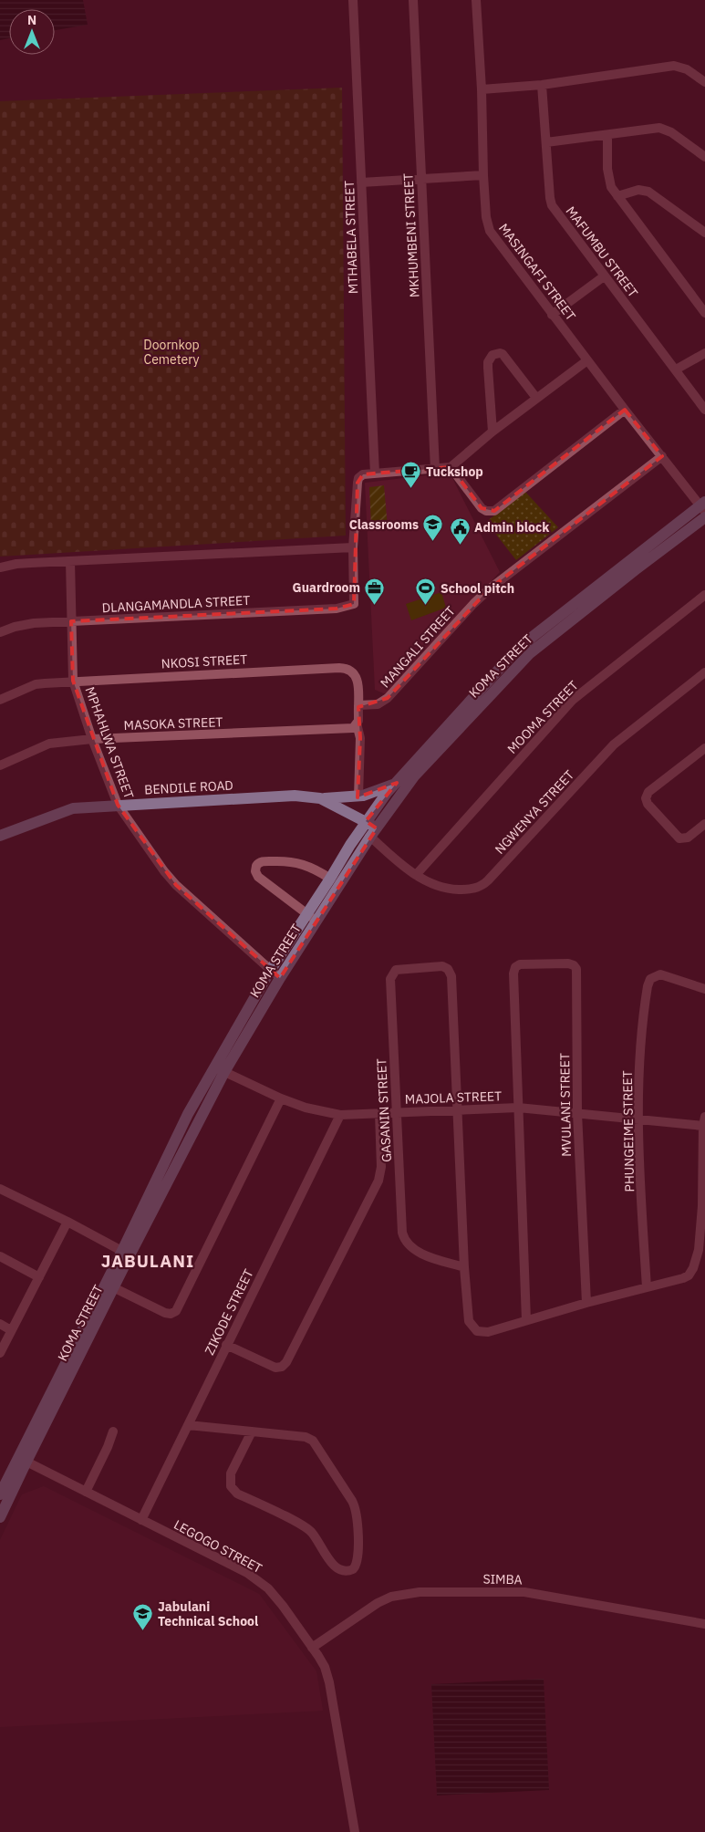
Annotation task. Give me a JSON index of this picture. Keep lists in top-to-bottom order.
{
  "streets": {
    "main road": ["KOMA STREET", "BENDILE ROAD"],
    "street": [
      "MKHUMBENI STREET",
      "MTHABELA STREET",
      "MAFUMBU STREET",
      "MASINGAFI STREET",
      "DLANGAMANDLA STREET",
      "MANGALI STREET",
      "NKOSI STREET",
      "MOOMA STREET",
      "MASOKA STREET",
      "MPHAHLWA STREET",
      "NGWENYA STREET",
      "MAJOLA STREET",
      "MVULANI STREET",
      "GASANIN STREET",
      "PHUNGEIME STREET",
      "ZIKODE STREET",
      "LEGOGO STREET",
      "SIMBA"
    ]
  },
  "crossings": [
    ["MASINGAFI STREET", "MANGALI STREET"],
    ["MASINGAFI STREET", "KOMA STREET"],
    ["DLANGAMANDLA STREET", "MPHAHLWA STREET"],
    ["MANGALI STREET", "NKOSI STREET"],
    ["NKOSI STREET", "MASOKA STREET"],
    ["NKOSI STREET", "MPHAHLWA STREET"],
    ["KOMA STREET", "MPHAHLWA STREET"],
    ["KOMA STREET", "BENDILE ROAD"],
    ["KOMA STREET", "NGWENYA STREET"],
    ["KOMA STREET", "MAJOLA STREET"],
    ["KOMA STREET", "LEGOGO STREET"],
    ["MOOMA STREET", "NGWENYA STREET"],
    ["MASOKA STREET", "MPHAHLWA STREET"],
    ["MPHAHLWA STREET", "BENDILE ROAD"],
    ["BENDILE ROAD", "NGWENYA STREET"],
    ["MAJOLA STREET", "MVULANI STREET"],
    ["MAJOLA STREET", "GASANIN STREET"],
    ["MAJOLA STREET", "PHUNGEIME STREET"],
    ["MAJOLA STREET", "ZIKODE STREET"],
    ["ZIKODE STREET", "LEGOGO STREET"],
    ["LEGOGO STREET", "SIMBA"]
  ],
  "districts": ["JABULANI"],
  "parks": ["Doornkop Cemetery"],
  "places": {
    "cafe": ["Tuckshop"],
    "school or university": ["Classrooms", "Jabulani Technical School"],
    "public building": ["Admin block"],
    "office": ["Guardroom"],
    "sports": ["School pitch"]
  },
  "north": "top"
}
